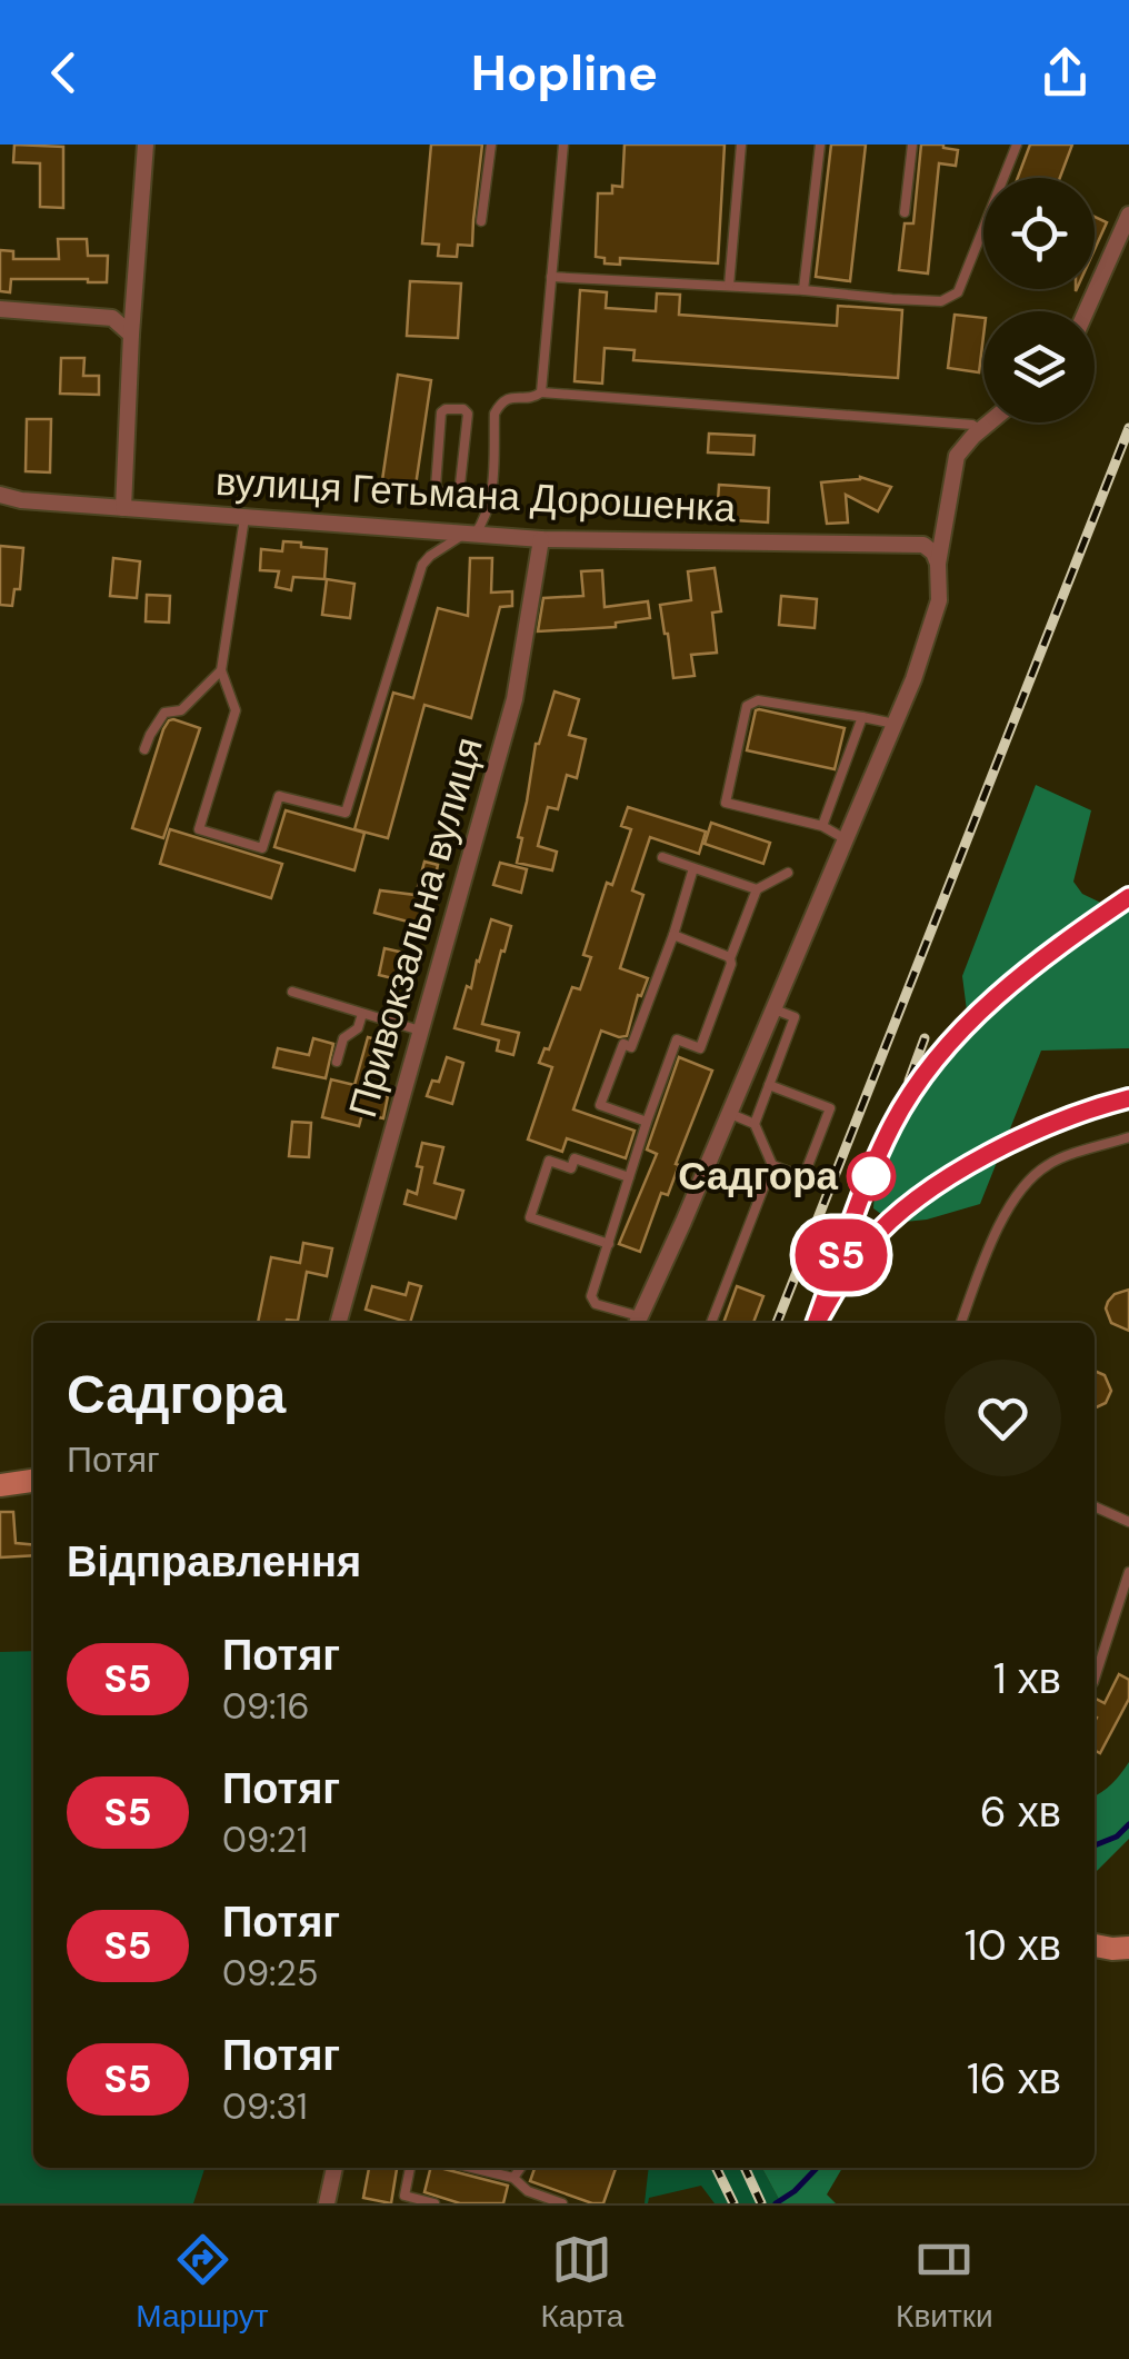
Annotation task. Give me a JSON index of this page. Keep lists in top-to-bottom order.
{
  "streets": {
    "street": ["вулиця Гетьмана Дорошенка", "Привокзальна вулиця"]
  },
  "crossings": [
    ["вулиця Гетьмана Дорошенка", "Привокзальна вулиця"]
  ],
  "places": ["Садгора"],
  "page": {
    "header": "Hopline",
    "on_map": "S5",
    "heading": [
      ["Садгора", "Потяг"],
      "Відправлення"
    ],
    "list": [
      {
        "mark": "S5",
        "name": "Потяг",
        "note": "09:16",
        "value": "1 хв"
      },
      {
        "mark": "S5",
        "name": "Потяг",
        "note": "09:21",
        "value": "6 хв"
      },
      {
        "mark": "S5",
        "name": "Потяг",
        "note": "09:25",
        "value": "10 хв"
      },
      {
        "mark": "S5",
        "name": "Потяг",
        "note": "09:31",
        "value": "16 хв"
      }
    ],
    "tabs": ["Маршрут", "Карта", "Квитки"]
  }
}
